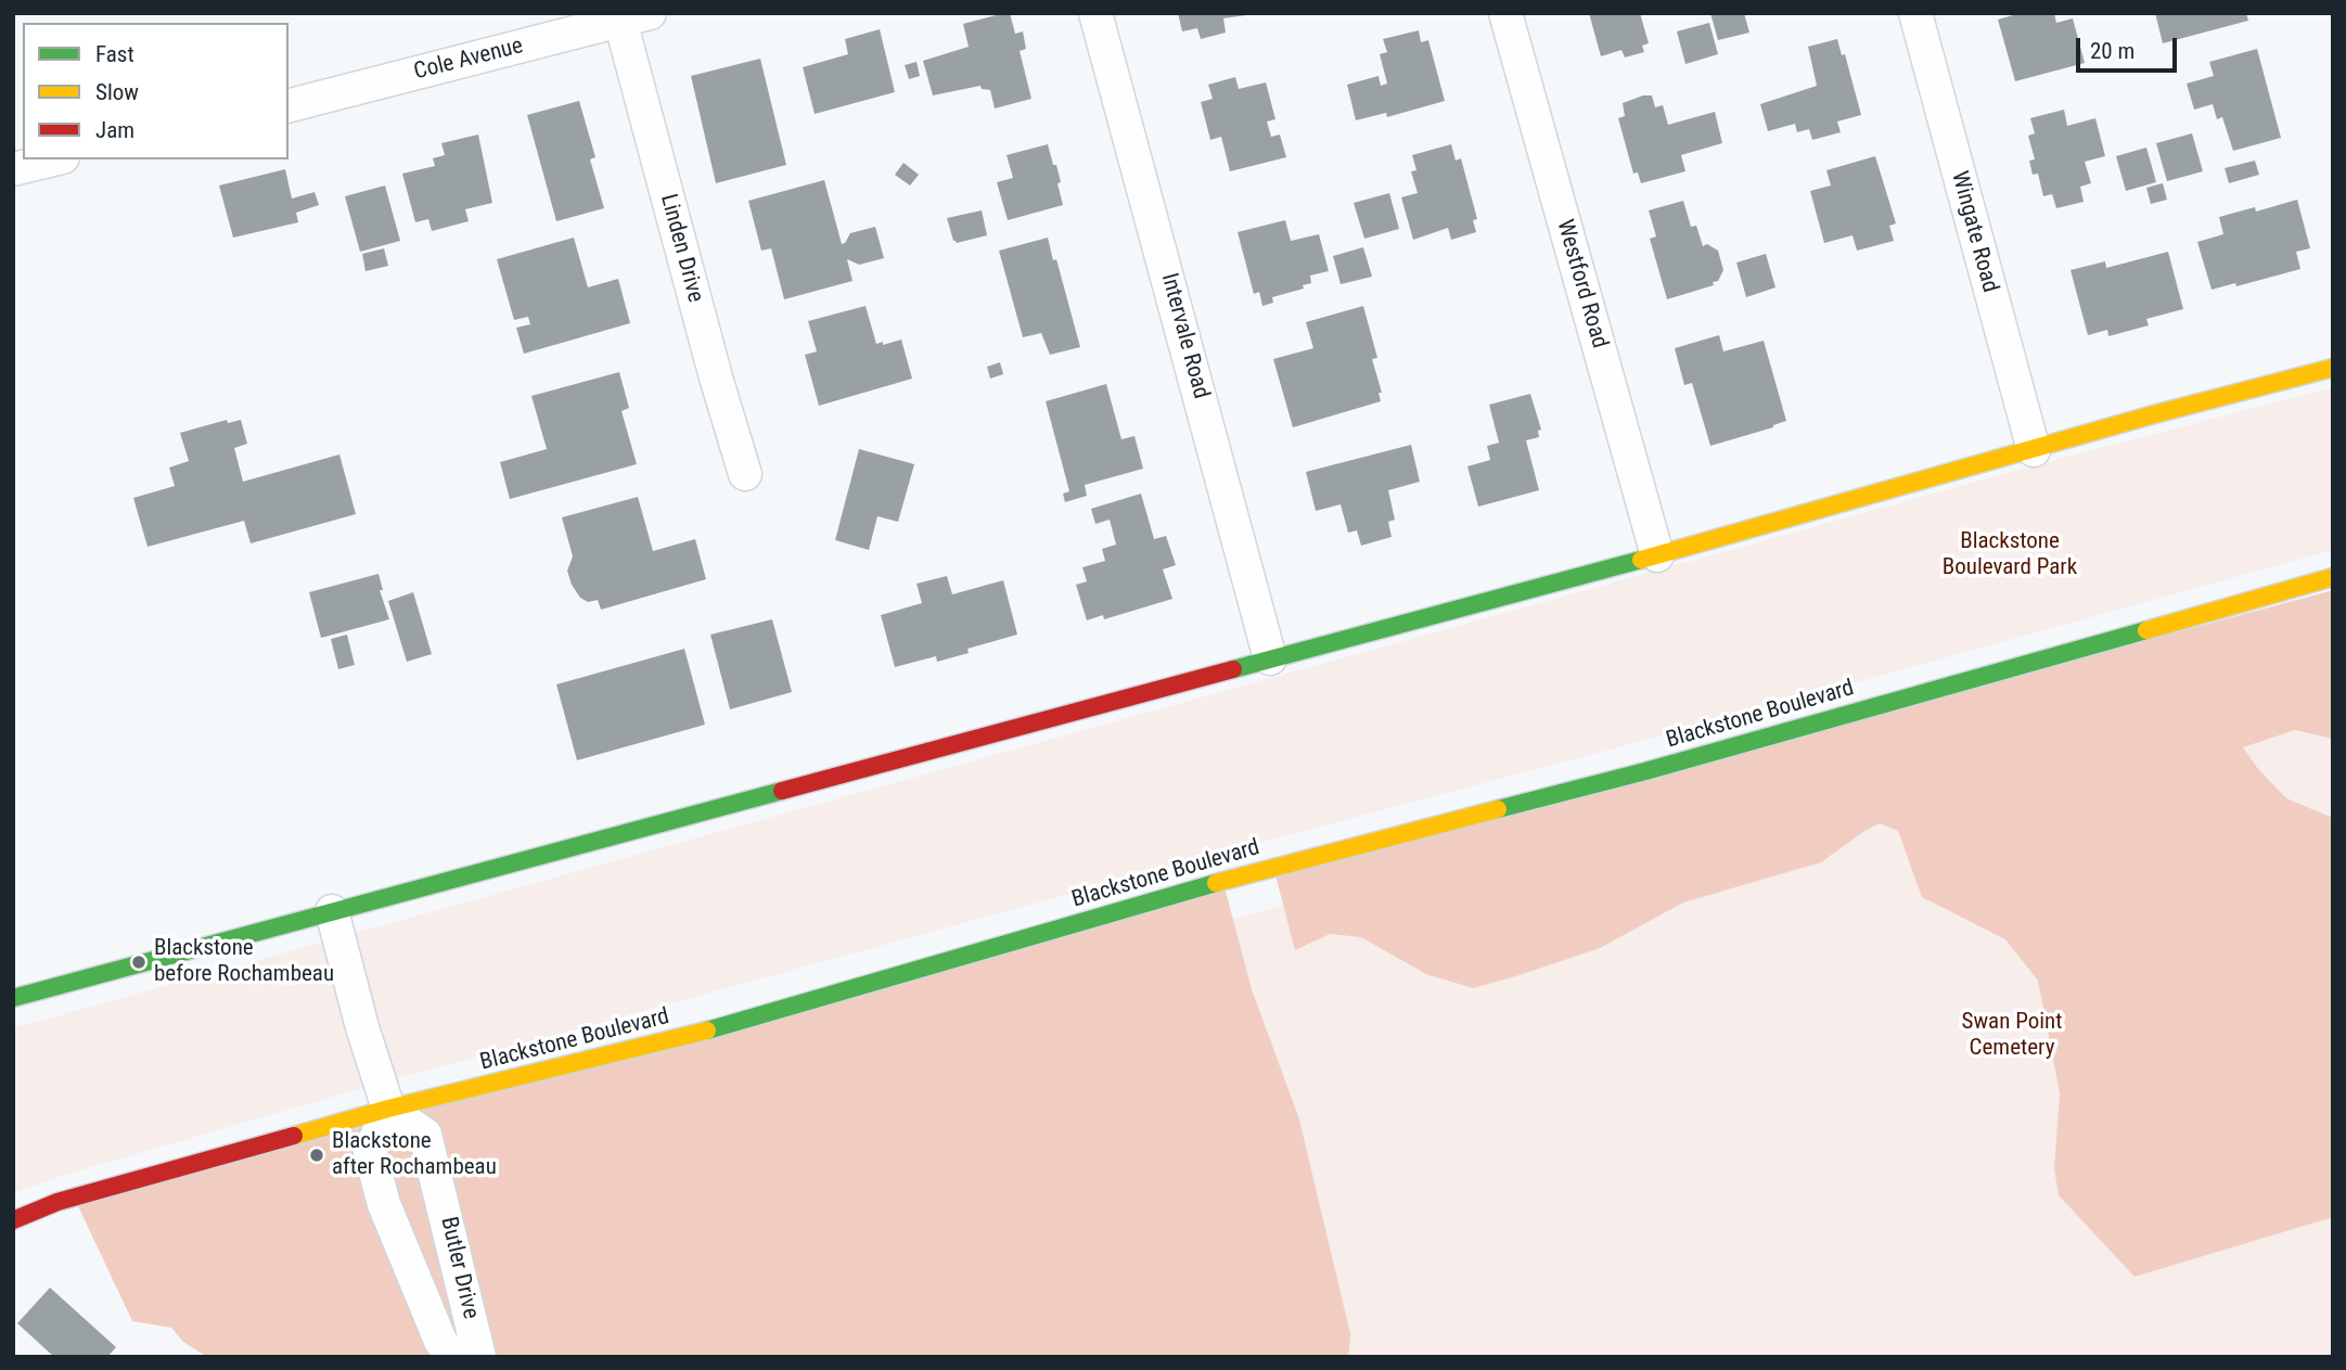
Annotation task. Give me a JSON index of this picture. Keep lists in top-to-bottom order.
{
  "streets": {
    "main road": ["Blackstone Boulevard"],
    "street": [
      "Cole Avenue",
      "Wingate Road",
      "Linden Drive",
      "Westford Road",
      "Intervale Road",
      "Butler Drive"
    ]
  },
  "crossings": [
    ["Cole Avenue", "Linden Drive"],
    ["Blackstone Boulevard", "Butler Drive"]
  ],
  "parks": ["Blackstone Boulevard Park", "Swan Point Cemetery"],
  "places": ["Blackstone before Rochambeau", "Blackstone after Rochambeau"],
  "legend": ["Fast", "Slow", "Jam"],
  "scale_bar": "20 m"
}
